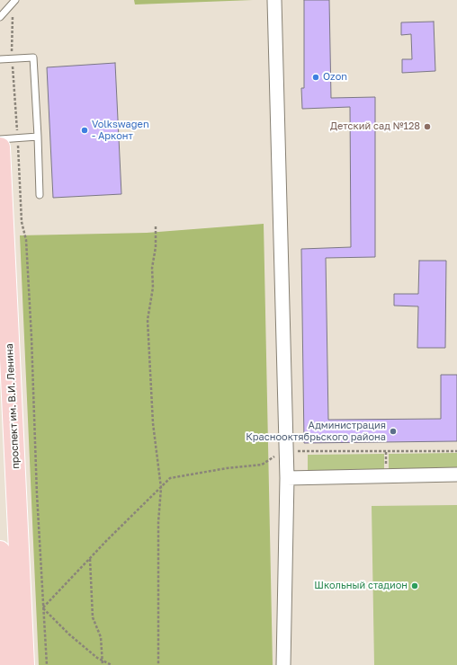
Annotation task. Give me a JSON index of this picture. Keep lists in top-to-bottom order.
{
  "streets": {
    "main road": ["проспект им. В.И. Ленина"]
  },
  "places": [
    "Ozon",
    "Детский сад №128",
    "Volkswagen - Арконт",
    "Администрация Краснооктябрьского района",
    "Школьный стадион"
  ]
}
